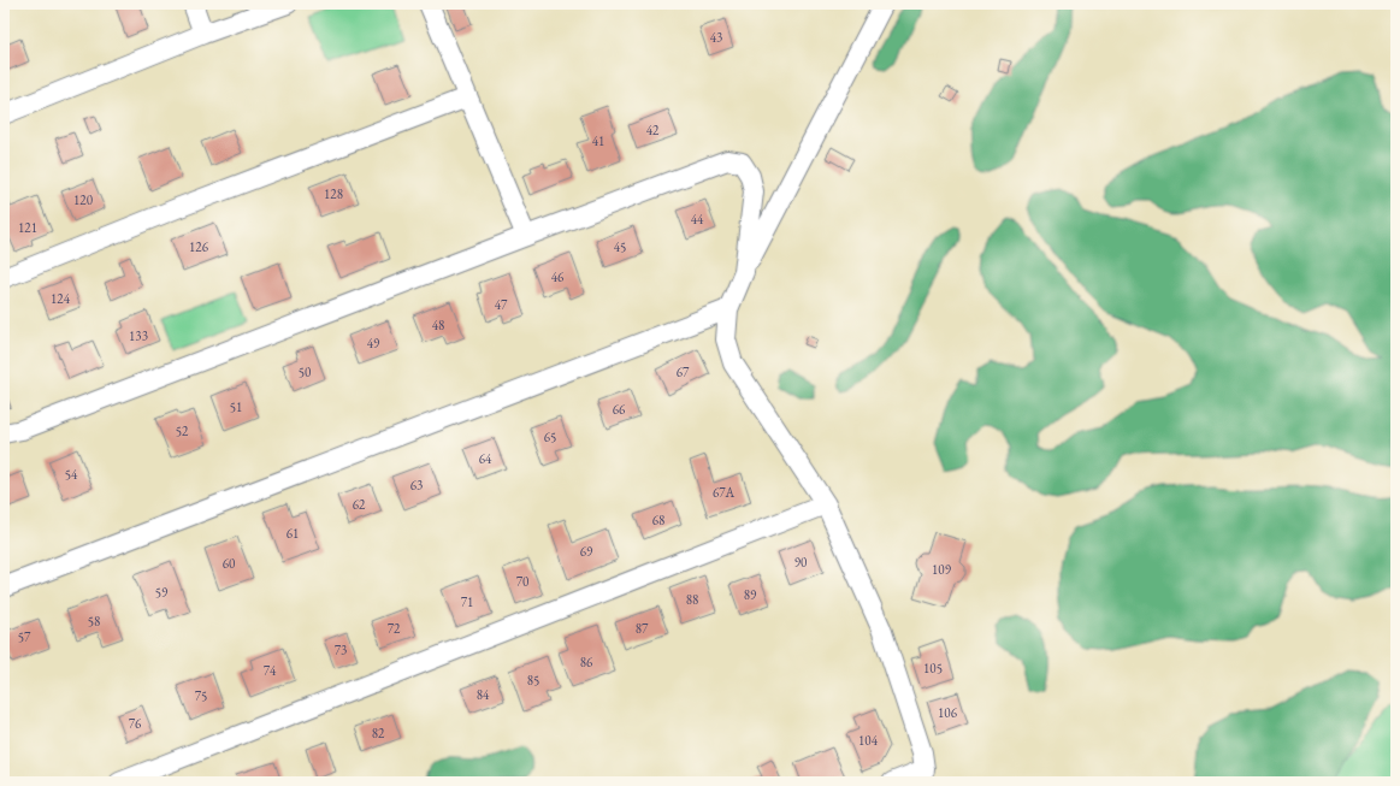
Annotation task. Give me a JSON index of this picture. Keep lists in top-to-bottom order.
{
  "house_numbers": [
    "43",
    "42",
    "41",
    "128",
    "120",
    "44",
    "121",
    "126",
    "45",
    "46",
    "124",
    "47",
    "48",
    "133",
    "49",
    "50",
    "67",
    "51",
    "66",
    "52",
    "65",
    "64",
    "54",
    "63",
    "67А",
    "62",
    "68",
    "61",
    "69",
    "90",
    "60",
    "109",
    "70",
    "59",
    "89",
    "88",
    "71",
    "58",
    "72",
    "87",
    "57",
    "73",
    "86",
    "105",
    "74",
    "85",
    "84",
    "75",
    "106",
    "76",
    "82",
    "104"
  ]
}
